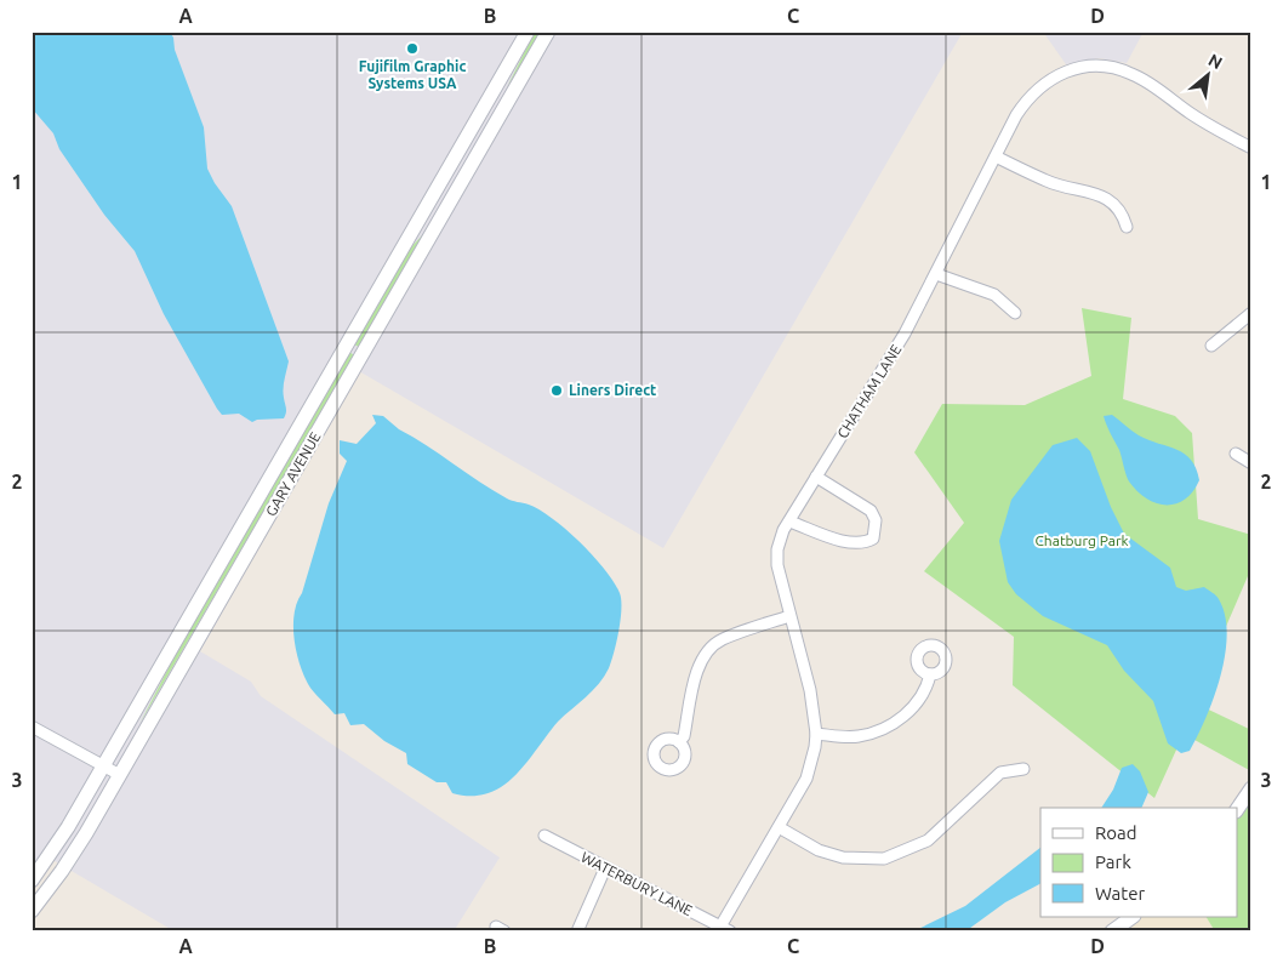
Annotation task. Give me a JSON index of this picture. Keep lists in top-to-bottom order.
{
  "streets": {
    "main road": ["GARY AVENUE"],
    "street": ["CHATHAM LANE", "WATERBURY LANE"]
  },
  "crossings": [
    ["CHATHAM LANE", "WATERBURY LANE"]
  ],
  "parks": ["Chatburg Park"],
  "places": ["Fujifilm Graphic Systems USA", "Liners Direct"],
  "legend": ["Road", "Park", "Water"],
  "north": "top right",
  "grid": {
    "columns": [
      "A",
      "B",
      "C",
      "D"
    ],
    "rows": ["1", "2", "3"]
  }
}
